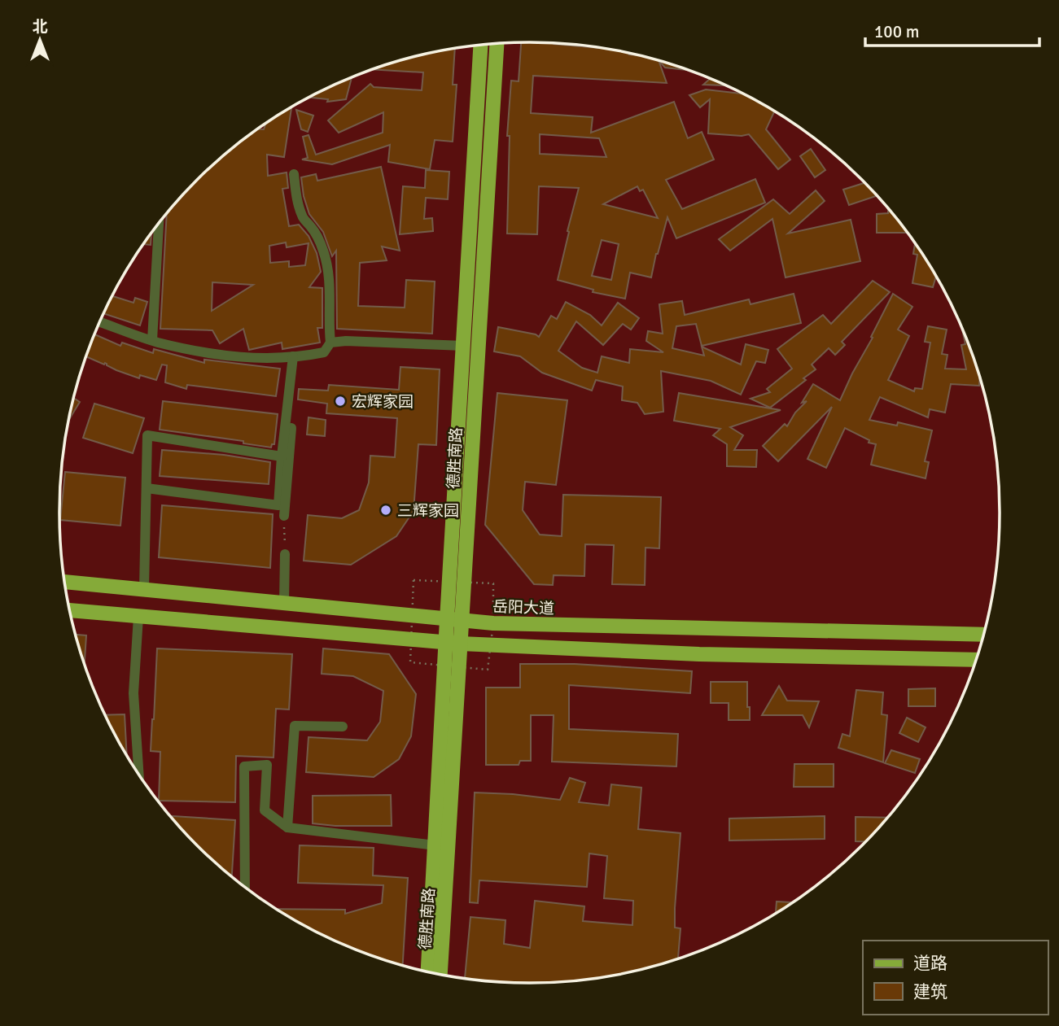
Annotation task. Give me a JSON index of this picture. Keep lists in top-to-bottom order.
{
  "streets": {
    "main road": ["德胜南路", "岳阳大道"]
  },
  "crossings": [
    ["德胜南路", "岳阳大道"]
  ],
  "places": ["宏辉家园", "三辉家园"],
  "legend": ["道路", "建筑"],
  "scale_bar": "100 m",
  "north": "top"
}
